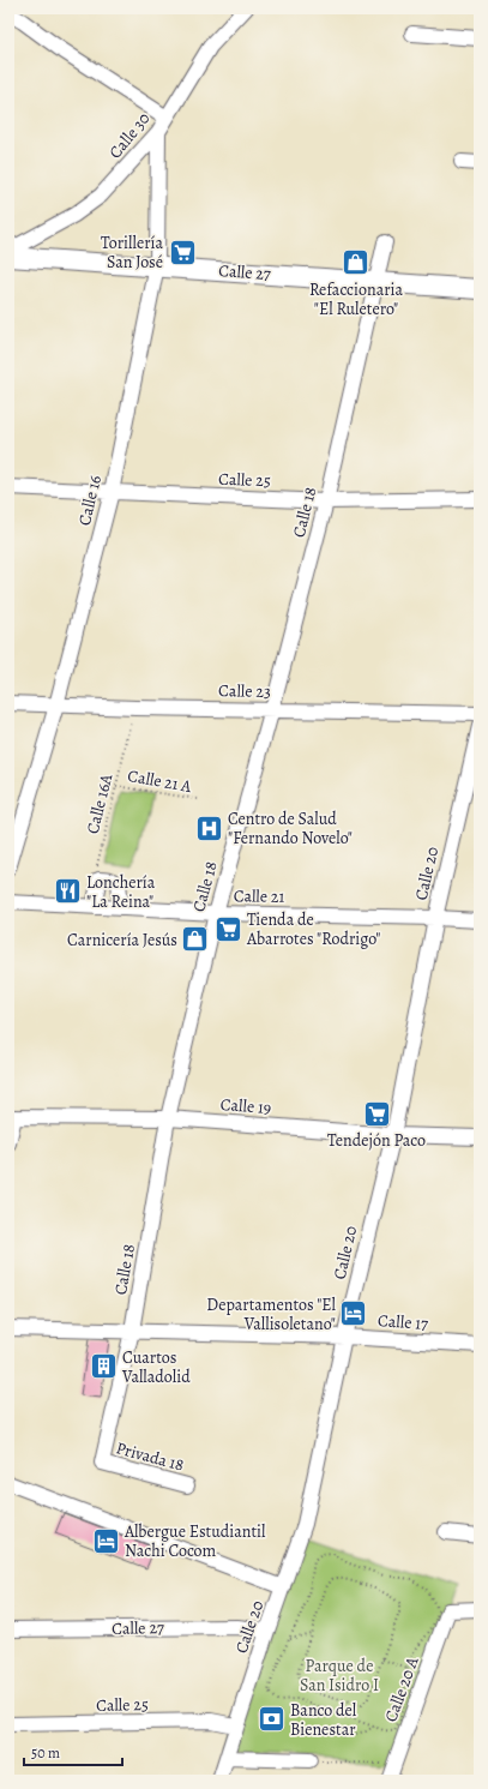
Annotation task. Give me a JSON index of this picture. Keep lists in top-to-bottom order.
{
  "streets": {
    "main road": ["Calle 27"],
    "street": [
      "Calle 30",
      "Calle 25",
      "Calle 16",
      "Calle 18",
      "Calle 23",
      "Calle 20",
      "Calle 21",
      "Calle 19",
      "Calle 17",
      "Privada 18",
      "Calle 20 A"
    ],
    "path": ["Calle 21 A", "Calle 16A"]
  },
  "crossings": [
    ["Calle 30", "Calle 16"],
    ["Calle 27", "Calle 16"],
    ["Calle 27", "Calle 18"],
    ["Calle 27", "Calle 20"],
    ["Calle 25", "Calle 16"],
    ["Calle 25", "Calle 18"],
    ["Calle 25", "Calle 20"],
    ["Calle 16", "Calle 23"],
    ["Calle 18", "Calle 23"],
    ["Calle 18", "Calle 21"],
    ["Calle 18", "Calle 19"],
    ["Calle 18", "Calle 17"],
    ["Calle 18", "Privada 18"],
    ["Calle 23", "Calle 16A"],
    ["Calle 21 A", "Calle 16A"],
    ["Calle 20", "Calle 21"],
    ["Calle 20", "Calle 19"],
    ["Calle 20", "Calle 17"]
  ],
  "parks": ["Parque de San Isidro I"],
  "places": {
    "supermarket": ["Torillería San José", "Tienda de Abarrotes \"Rodrigo\"", "Tendejón Paco"],
    "shop": ["Refaccionaria \"El Ruletero\"", "Carnicería Jesús"],
    "hospital": ["Centro de Salud \"Fernando Novelo\""],
    "restaurant": ["Lonchería \"La Reina\""],
    "hotel": ["Departamentos \"El Vallisoletano\"", "Albergue Estudiantil Nachi Cocom"],
    "building": ["Cuartos Valladolid"],
    "bank": ["Banco del Bienestar"]
  },
  "scale_bar": "50 m"
}
